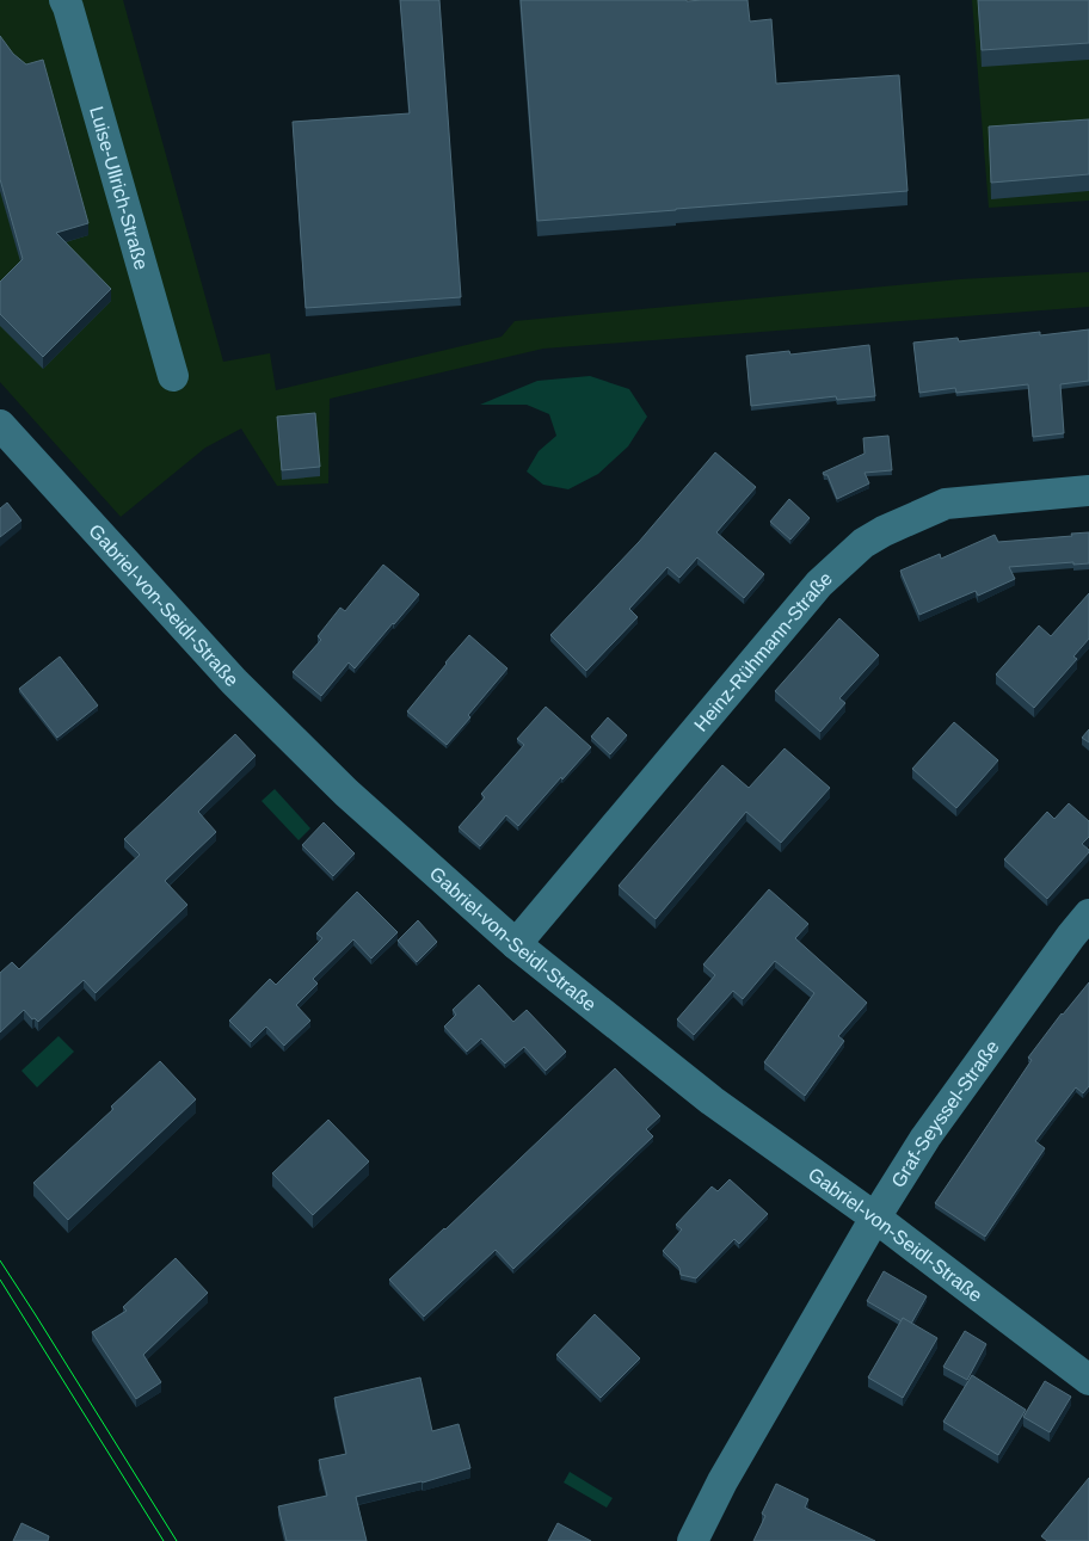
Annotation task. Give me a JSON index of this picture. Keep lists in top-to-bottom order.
{
  "streets": {
    "street": [
      "Luise-Ullrich-Straße",
      "Gabriel-von-Seidl-Straße",
      "Heinz-Rühmann-Straße",
      "Graf-Seyssel-Straße"
    ]
  },
  "crossings": [
    ["Gabriel-von-Seidl-Straße", "Heinz-Rühmann-Straße"],
    ["Gabriel-von-Seidl-Straße", "Graf-Seyssel-Straße"]
  ]
}
